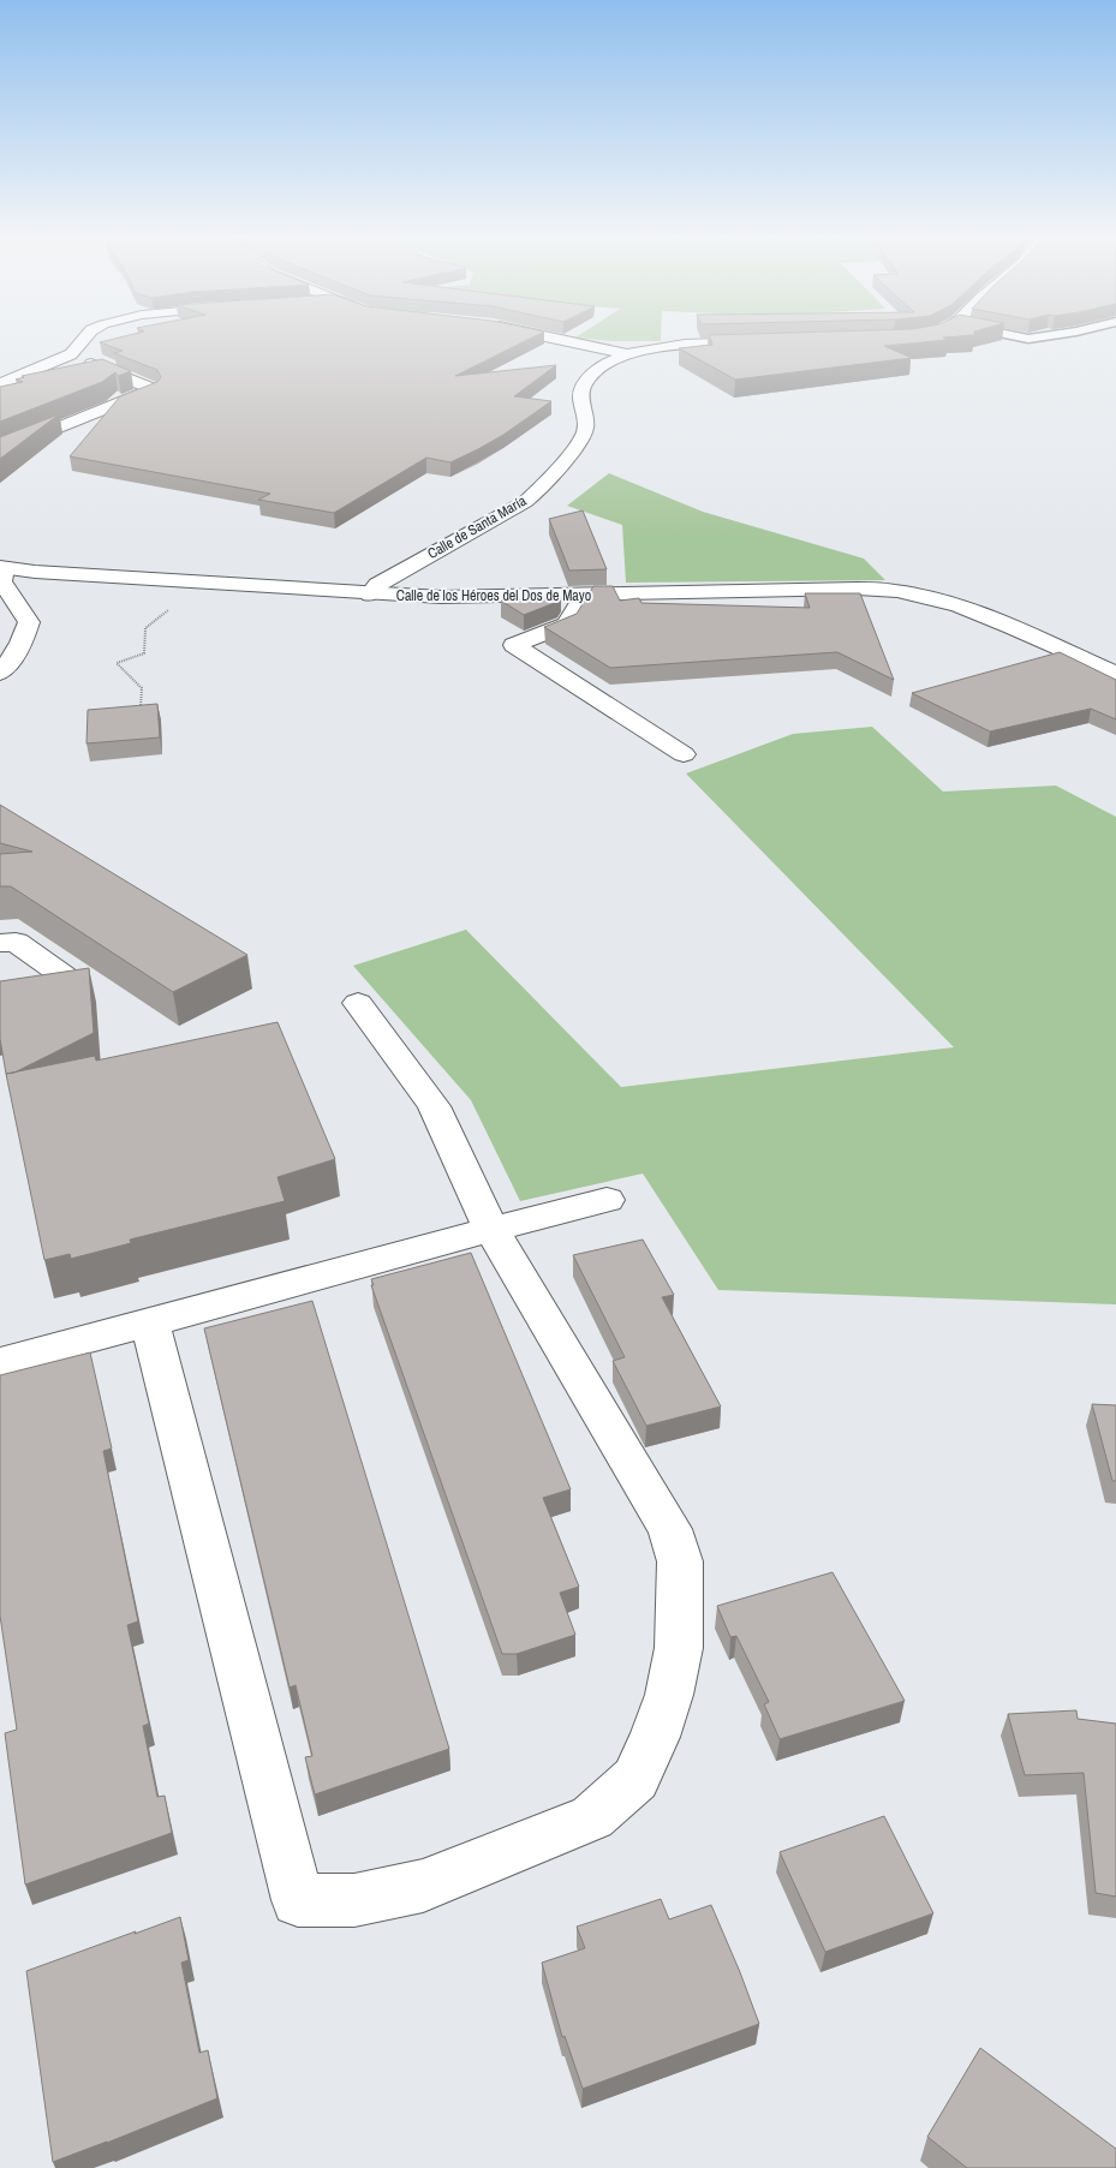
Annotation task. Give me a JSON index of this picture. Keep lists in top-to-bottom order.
{
  "streets": {
    "street": ["Calle de Santa María", "Calle de los Héroes del Dos de Mayo"]
  },
  "crossings": [
    ["Calle de Santa María", "Calle de los Héroes del Dos de Mayo"]
  ]
}
